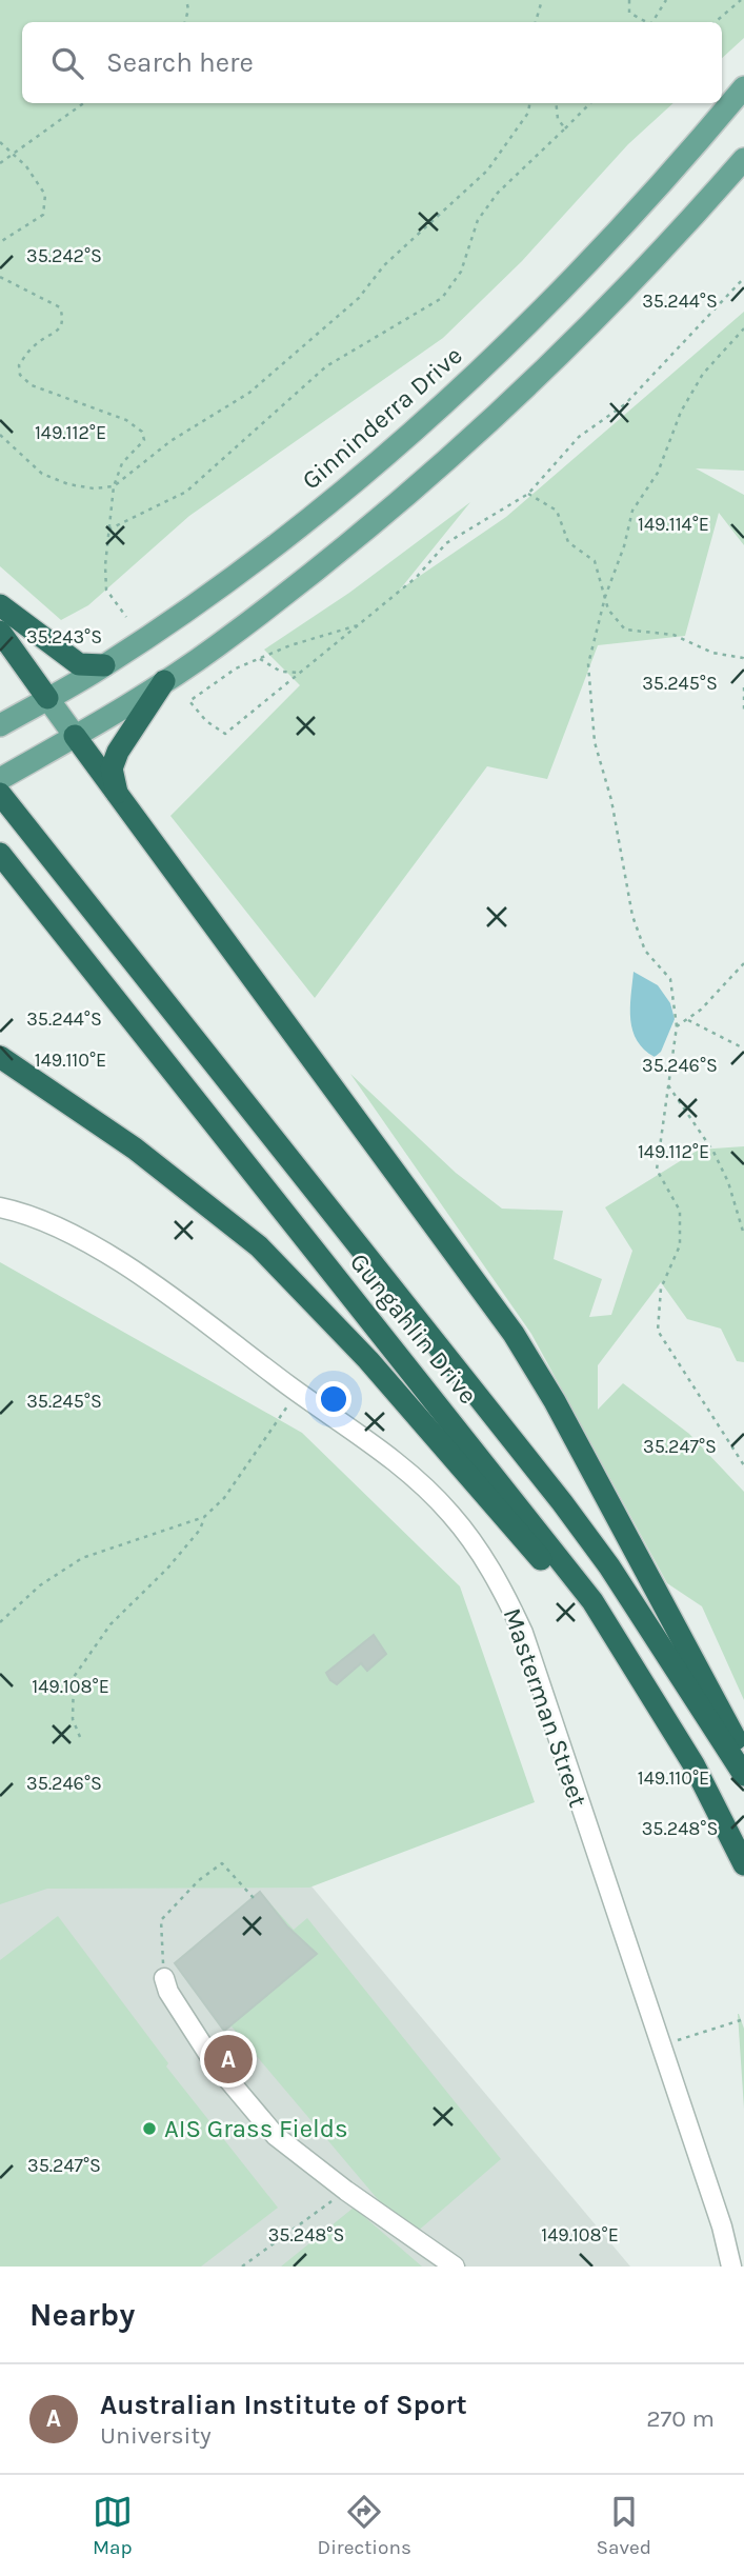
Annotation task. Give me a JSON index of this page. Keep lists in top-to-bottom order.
{
  "streets": {
    "highway": ["Gungahlin Drive"],
    "main road": ["Ginninderra Drive"],
    "street": ["Masterman Street"]
  },
  "places": ["AIS Grass Fields"],
  "page": {
    "search": "Search here",
    "pins": "A",
    "heading": "Nearby",
    "list": [
      {
        "mark": "A",
        "name": "Australian Institute of Sport",
        "note": "University",
        "value": "270 m"
      }
    ],
    "nav": ["Map", "Directions", "Saved"]
  },
  "coordinates": [
    "35.242°S",
    "35.244°S",
    "149.112°E",
    "149.114°E",
    "35.243°S",
    "35.245°S",
    "149.110°E",
    "35.246°S",
    "35.247°S",
    "149.108°E",
    "35.248°S"
  ]
}
